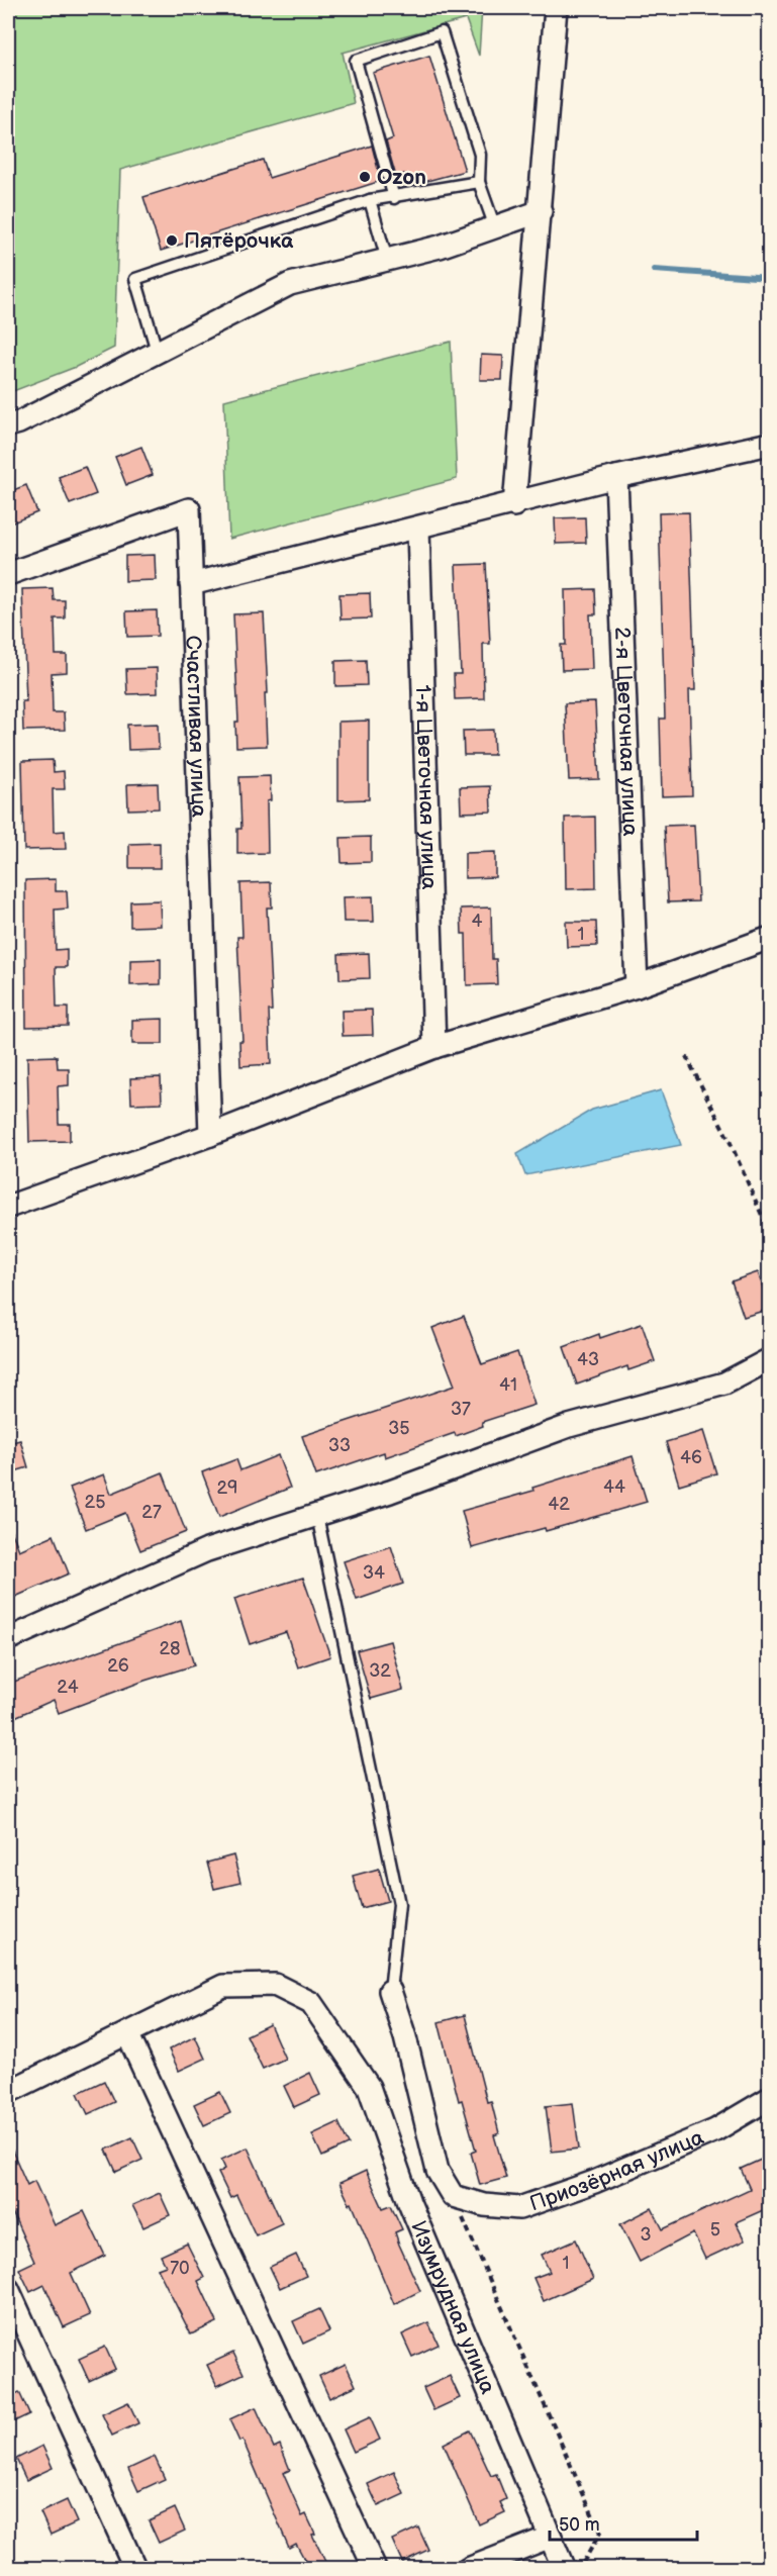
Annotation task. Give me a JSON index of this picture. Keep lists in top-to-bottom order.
{
  "streets": {
    "street": [
      "Счастливая улица",
      "2-я Цветочная улица",
      "1-я Цветочная улица",
      "Приозёрная улица",
      "Изумрудная улица"
    ]
  },
  "places": ["Ozon", "Пятёрочка"],
  "house_numbers": [
    "4",
    "1",
    "43",
    "41",
    "37",
    "35",
    "33",
    "46",
    "44",
    "29",
    "25",
    "42",
    "27",
    "34",
    "28",
    "26",
    "32",
    "24",
    "5",
    "3",
    "1",
    "70"
  ],
  "scale_bar": "50 m"
}
